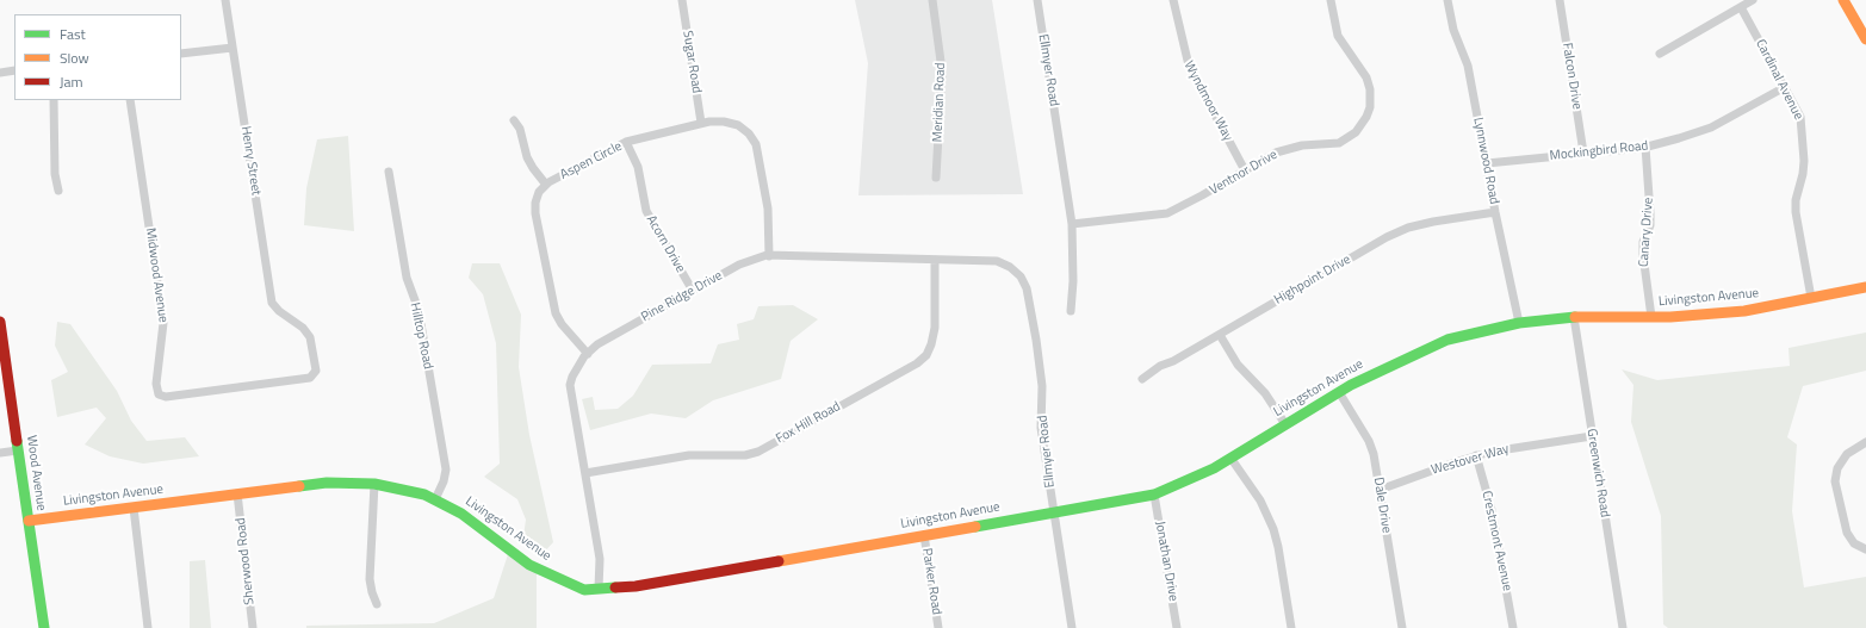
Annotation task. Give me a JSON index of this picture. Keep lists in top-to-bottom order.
{
  "streets": {
    "street": [
      "Sugar Road",
      "Ellmyer Road",
      "Falcon Drive",
      "Cardinal Avenue",
      "Wyndmoor Way",
      "Meridian Road",
      "Mockingbird Road",
      "Henry Street",
      "Aspen Circle",
      "Lynnwood Road",
      "Ventnor Drive",
      "Canary Drive",
      "Acorn Drive",
      "Midwood Avenue",
      "Highpoint Drive",
      "Pine Ridge Drive",
      "Livingston Avenue",
      "Hilltop Road",
      "Fox Hill Road",
      "Westover Way",
      "Wood Avenue",
      "Greenwich Road",
      "Dale Drive",
      "Crestmont Avenue",
      "Sherwood Road",
      "Jonathan Drive",
      "Parker Road"
    ]
  },
  "crossings": [
    ["Sugar Road", "Aspen Circle"],
    ["Ellmyer Road", "Ventnor Drive"],
    ["Ellmyer Road", "Pine Ridge Drive"],
    ["Ellmyer Road", "Livingston Avenue"],
    ["Falcon Drive", "Mockingbird Road"],
    ["Cardinal Avenue", "Mockingbird Road"],
    ["Cardinal Avenue", "Livingston Avenue"],
    ["Wyndmoor Way", "Ventnor Drive"],
    ["Mockingbird Road", "Lynnwood Road"],
    ["Mockingbird Road", "Canary Drive"],
    ["Henry Street", "Midwood Avenue"],
    ["Aspen Circle", "Acorn Drive"],
    ["Aspen Circle", "Pine Ridge Drive"],
    ["Lynnwood Road", "Highpoint Drive"],
    ["Lynnwood Road", "Livingston Avenue"],
    ["Canary Drive", "Livingston Avenue"],
    ["Acorn Drive", "Pine Ridge Drive"],
    ["Pine Ridge Drive", "Livingston Avenue"],
    ["Pine Ridge Drive", "Fox Hill Road"],
    ["Livingston Avenue", "Hilltop Road"],
    ["Livingston Avenue", "Wood Avenue"],
    ["Livingston Avenue", "Greenwich Road"],
    ["Livingston Avenue", "Dale Drive"],
    ["Livingston Avenue", "Sherwood Road"],
    ["Livingston Avenue", "Jonathan Drive"],
    ["Livingston Avenue", "Parker Road"],
    ["Westover Way", "Greenwich Road"],
    ["Westover Way", "Dale Drive"],
    ["Westover Way", "Crestmont Avenue"]
  ],
  "legend": ["Fast", "Slow", "Jam"]
}
